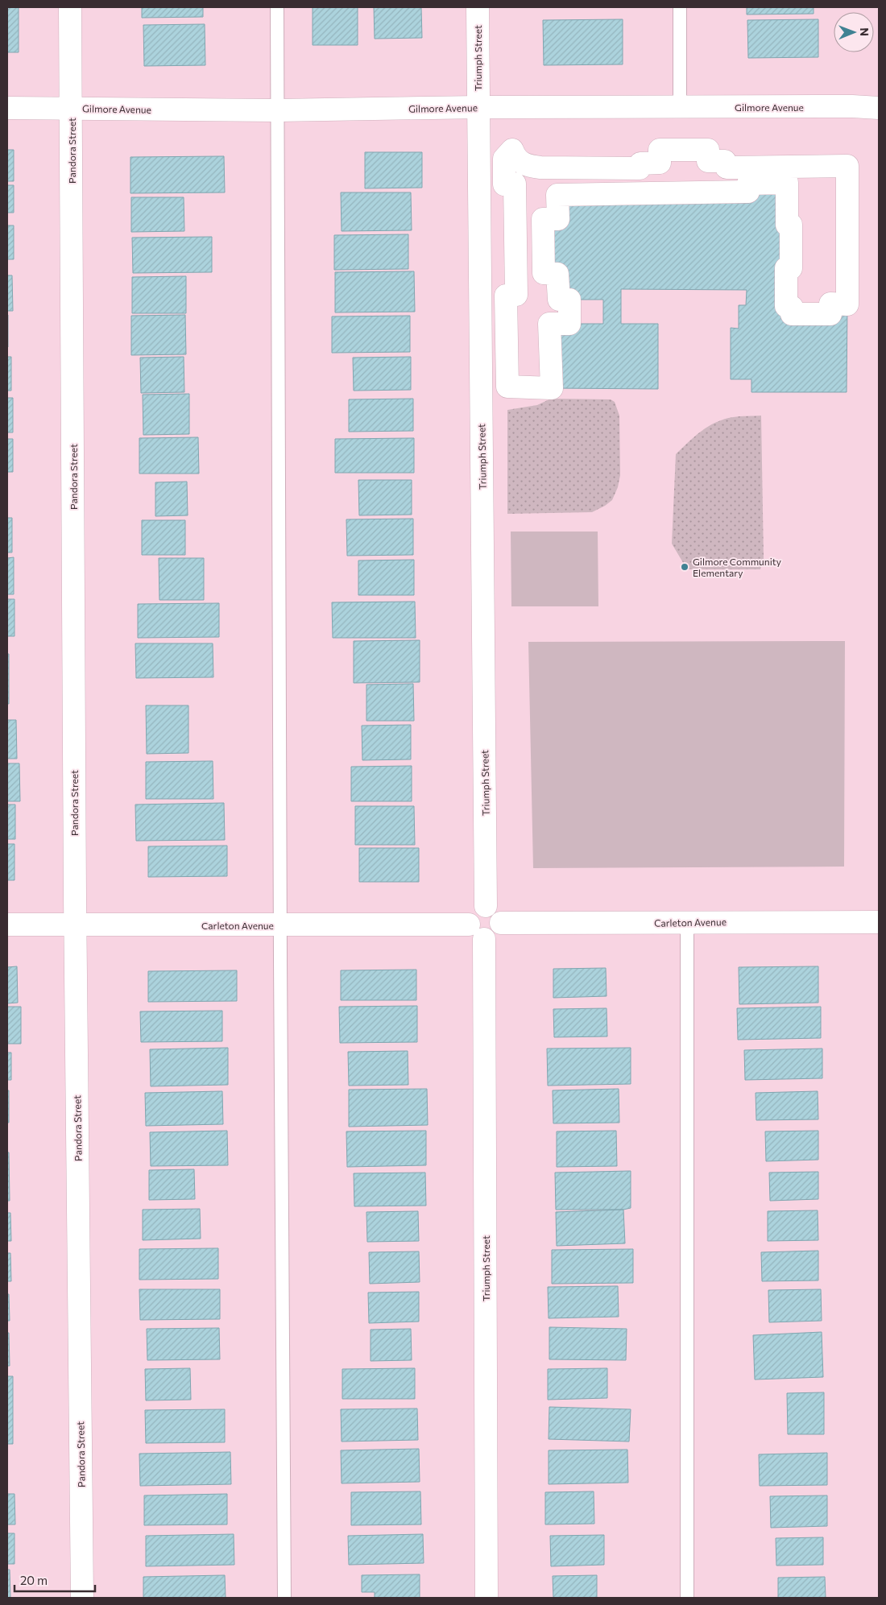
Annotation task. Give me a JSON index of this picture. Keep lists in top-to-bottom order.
{
  "streets": {
    "street": [
      "Triumph Street",
      "Gilmore Avenue",
      "Pandora Street",
      "Carleton Avenue"
    ]
  },
  "crossings": [
    ["Triumph Street", "Gilmore Avenue"],
    ["Triumph Street", "Carleton Avenue"],
    ["Gilmore Avenue", "Pandora Street"],
    ["Pandora Street", "Carleton Avenue"]
  ],
  "places": ["Gilmore Community Elementary"],
  "scale_bar": "20 m",
  "north": "right"
}
